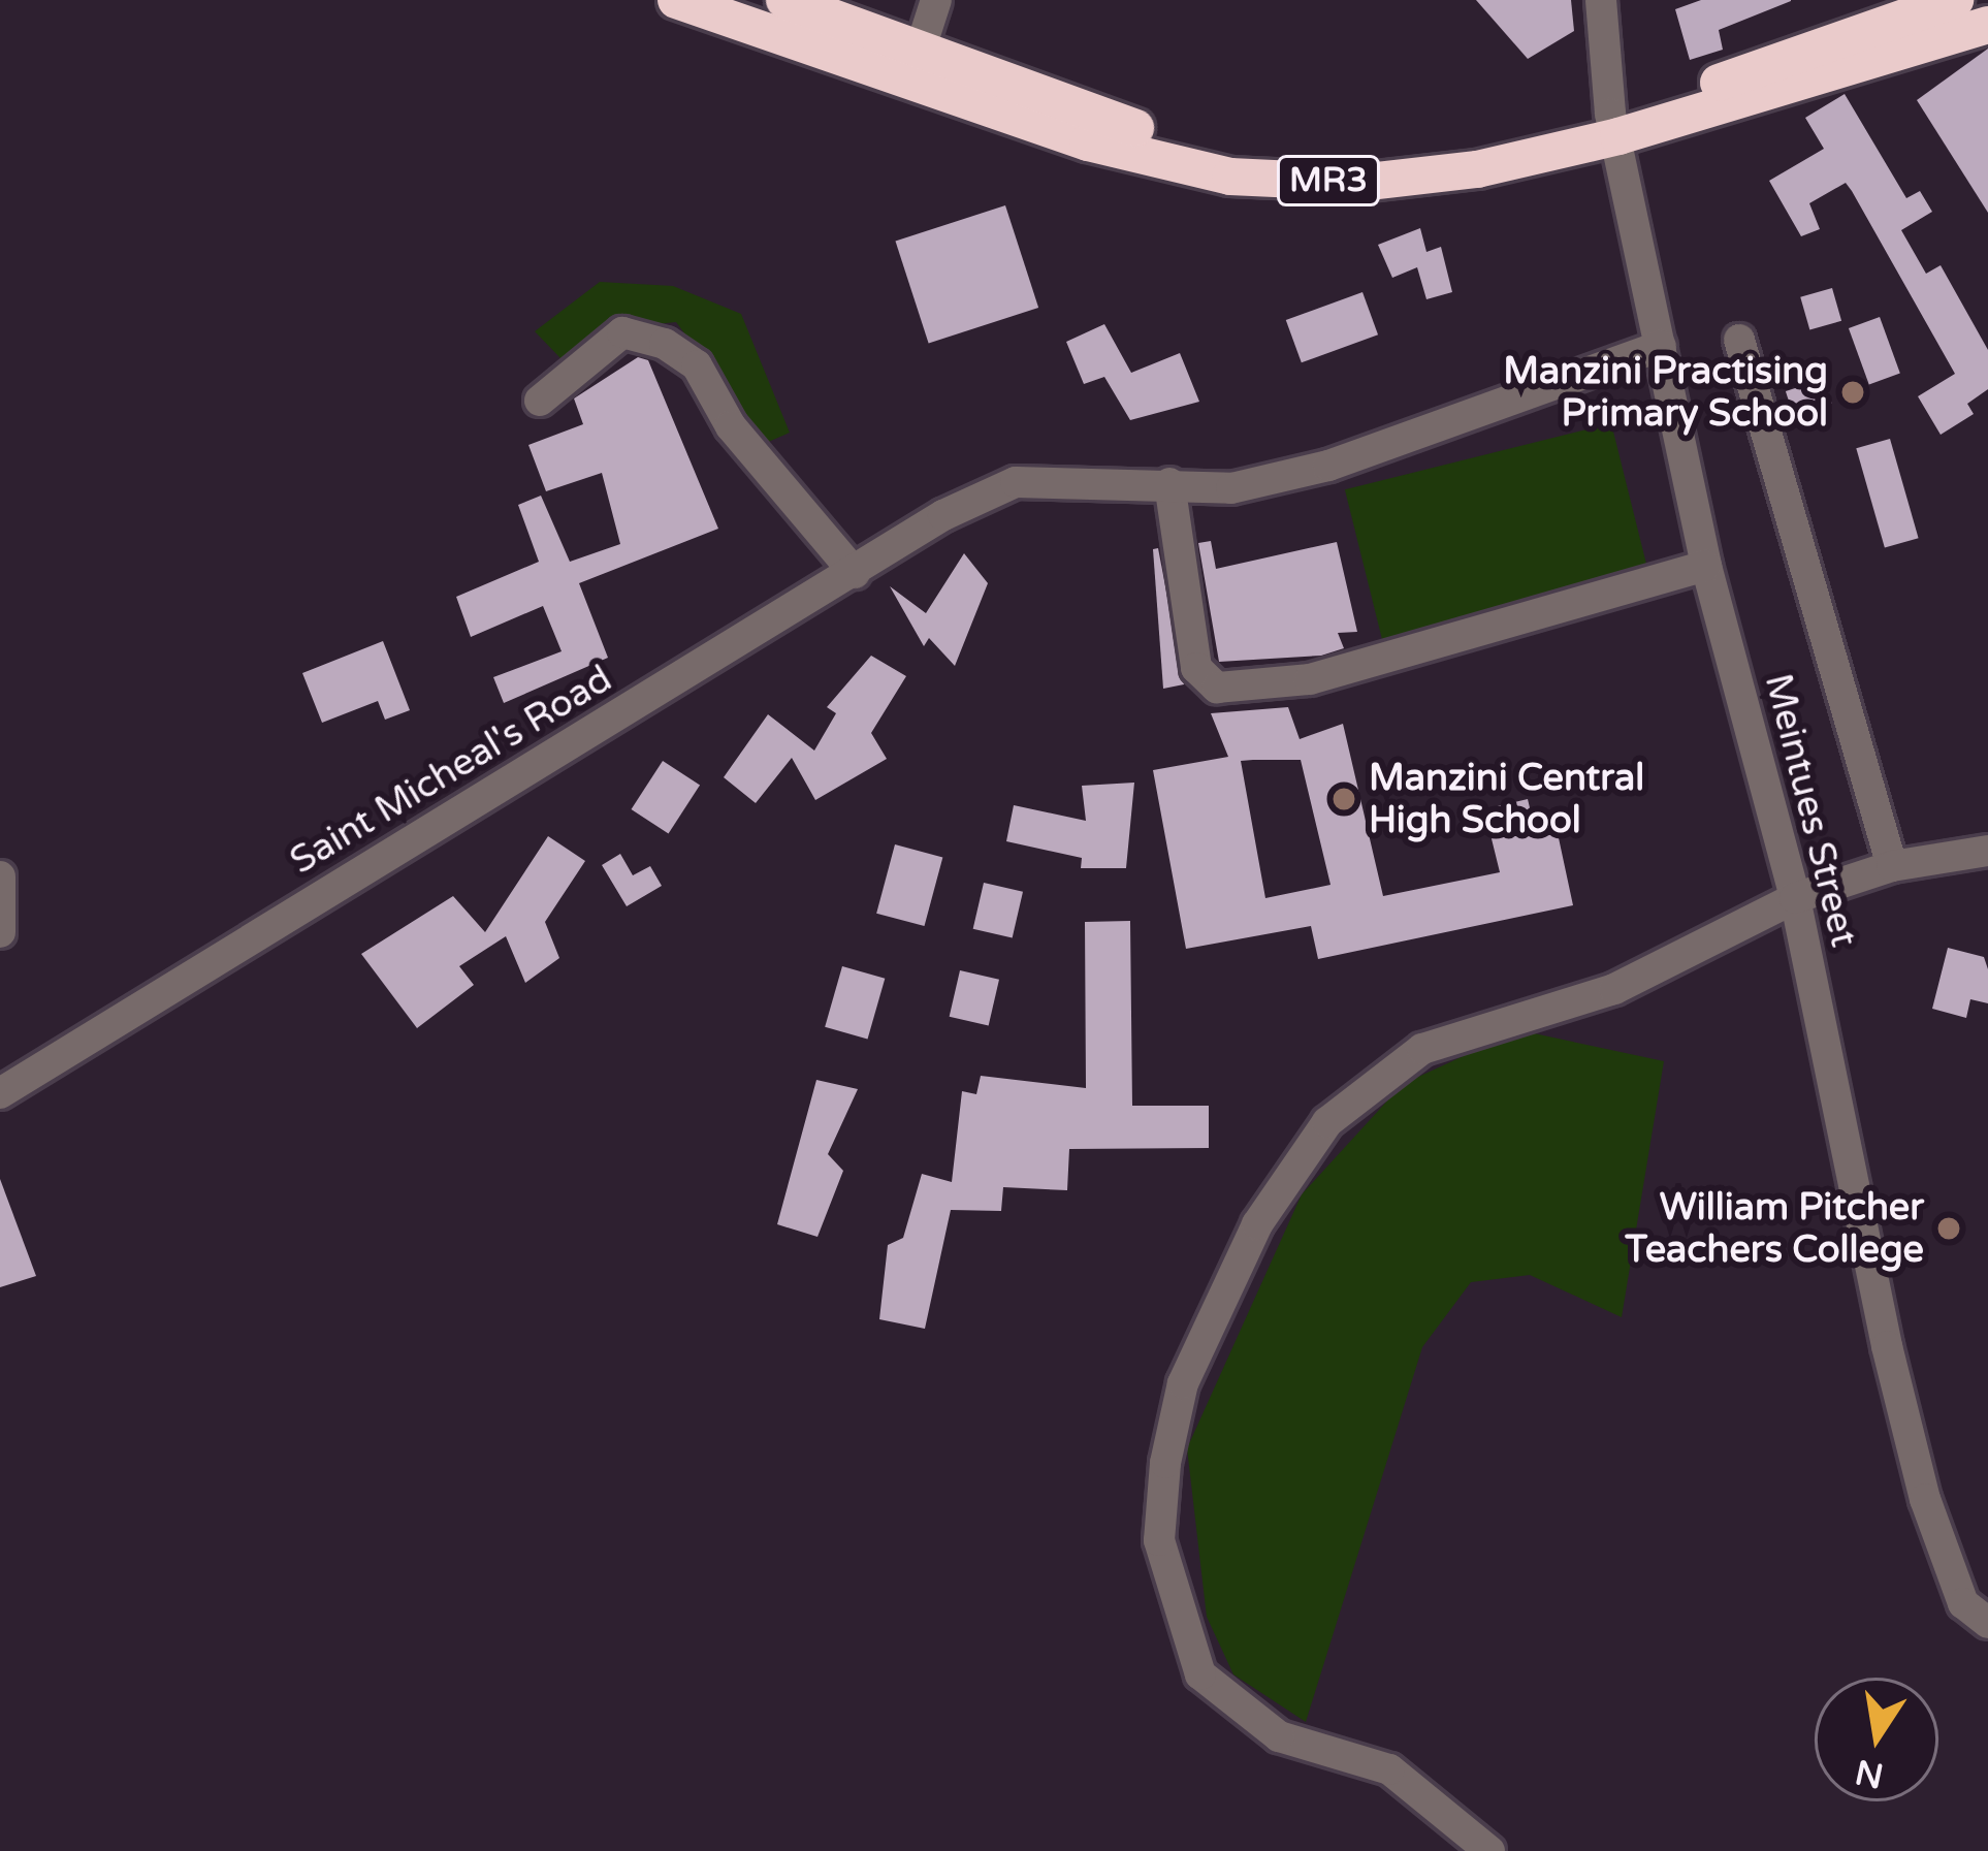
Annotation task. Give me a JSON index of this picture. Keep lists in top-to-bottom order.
{
  "streets": {
    "highway": ["MR3"],
    "street": ["Saint Micheal's Road", "Meintues Street"]
  },
  "crossings": [
    ["MR3", "Meintues Street"],
    ["Saint Micheal's Road", "Meintues Street"]
  ],
  "places": ["Manzini Practising Primary School", "Manzini Central High School", "William Pitcher Teachers College"],
  "north": "bottom"
}
